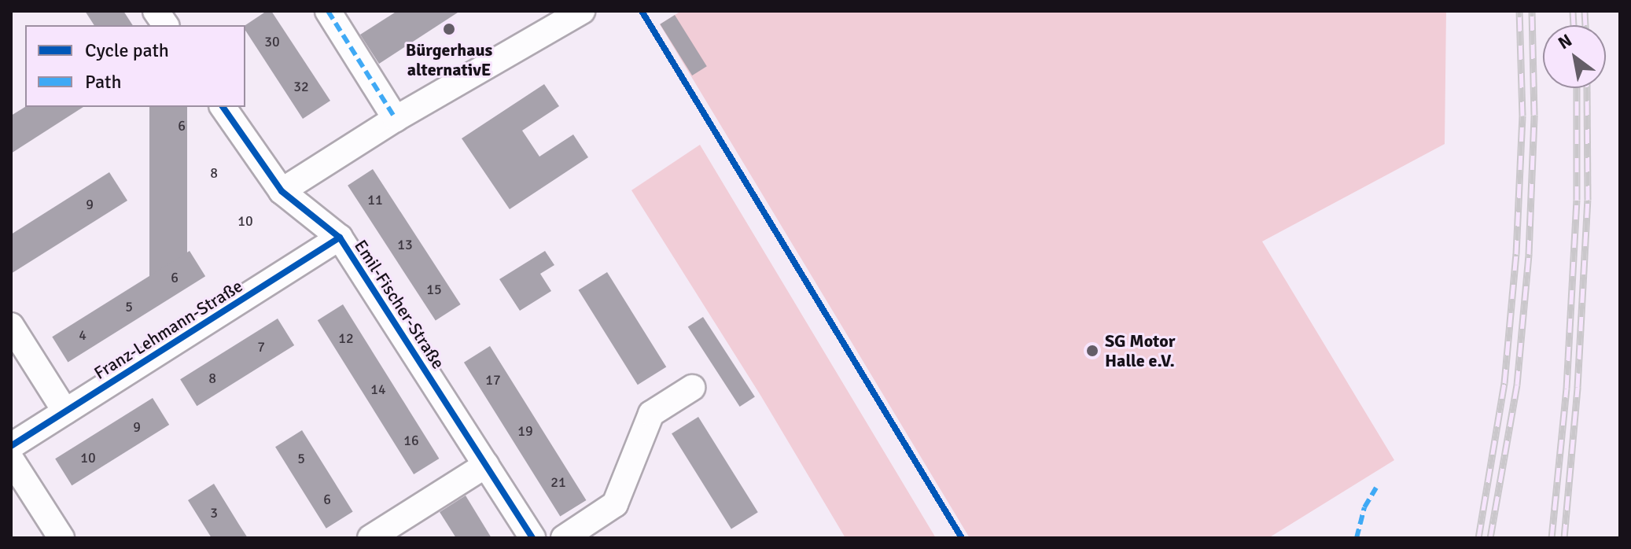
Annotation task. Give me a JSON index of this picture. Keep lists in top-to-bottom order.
{
  "streets": {
    "street": ["Emil-Fischer-Straße", "Franz-Lehmann-Straße"]
  },
  "crossings": [
    ["Emil-Fischer-Straße", "Franz-Lehmann-Straße"]
  ],
  "places": ["Bürgerhaus alternativE", "SG Motor Halle e.V."],
  "house_numbers": [
    "30",
    "32",
    "6",
    "8",
    "11",
    "9",
    "10",
    "13",
    "6",
    "15",
    "5",
    "4",
    "12",
    "7",
    "8",
    "17",
    "14",
    "9",
    "19",
    "16",
    "10",
    "5",
    "21",
    "6",
    "3"
  ],
  "legend": ["Cycle path", "Path"],
  "north": "top left"
}
